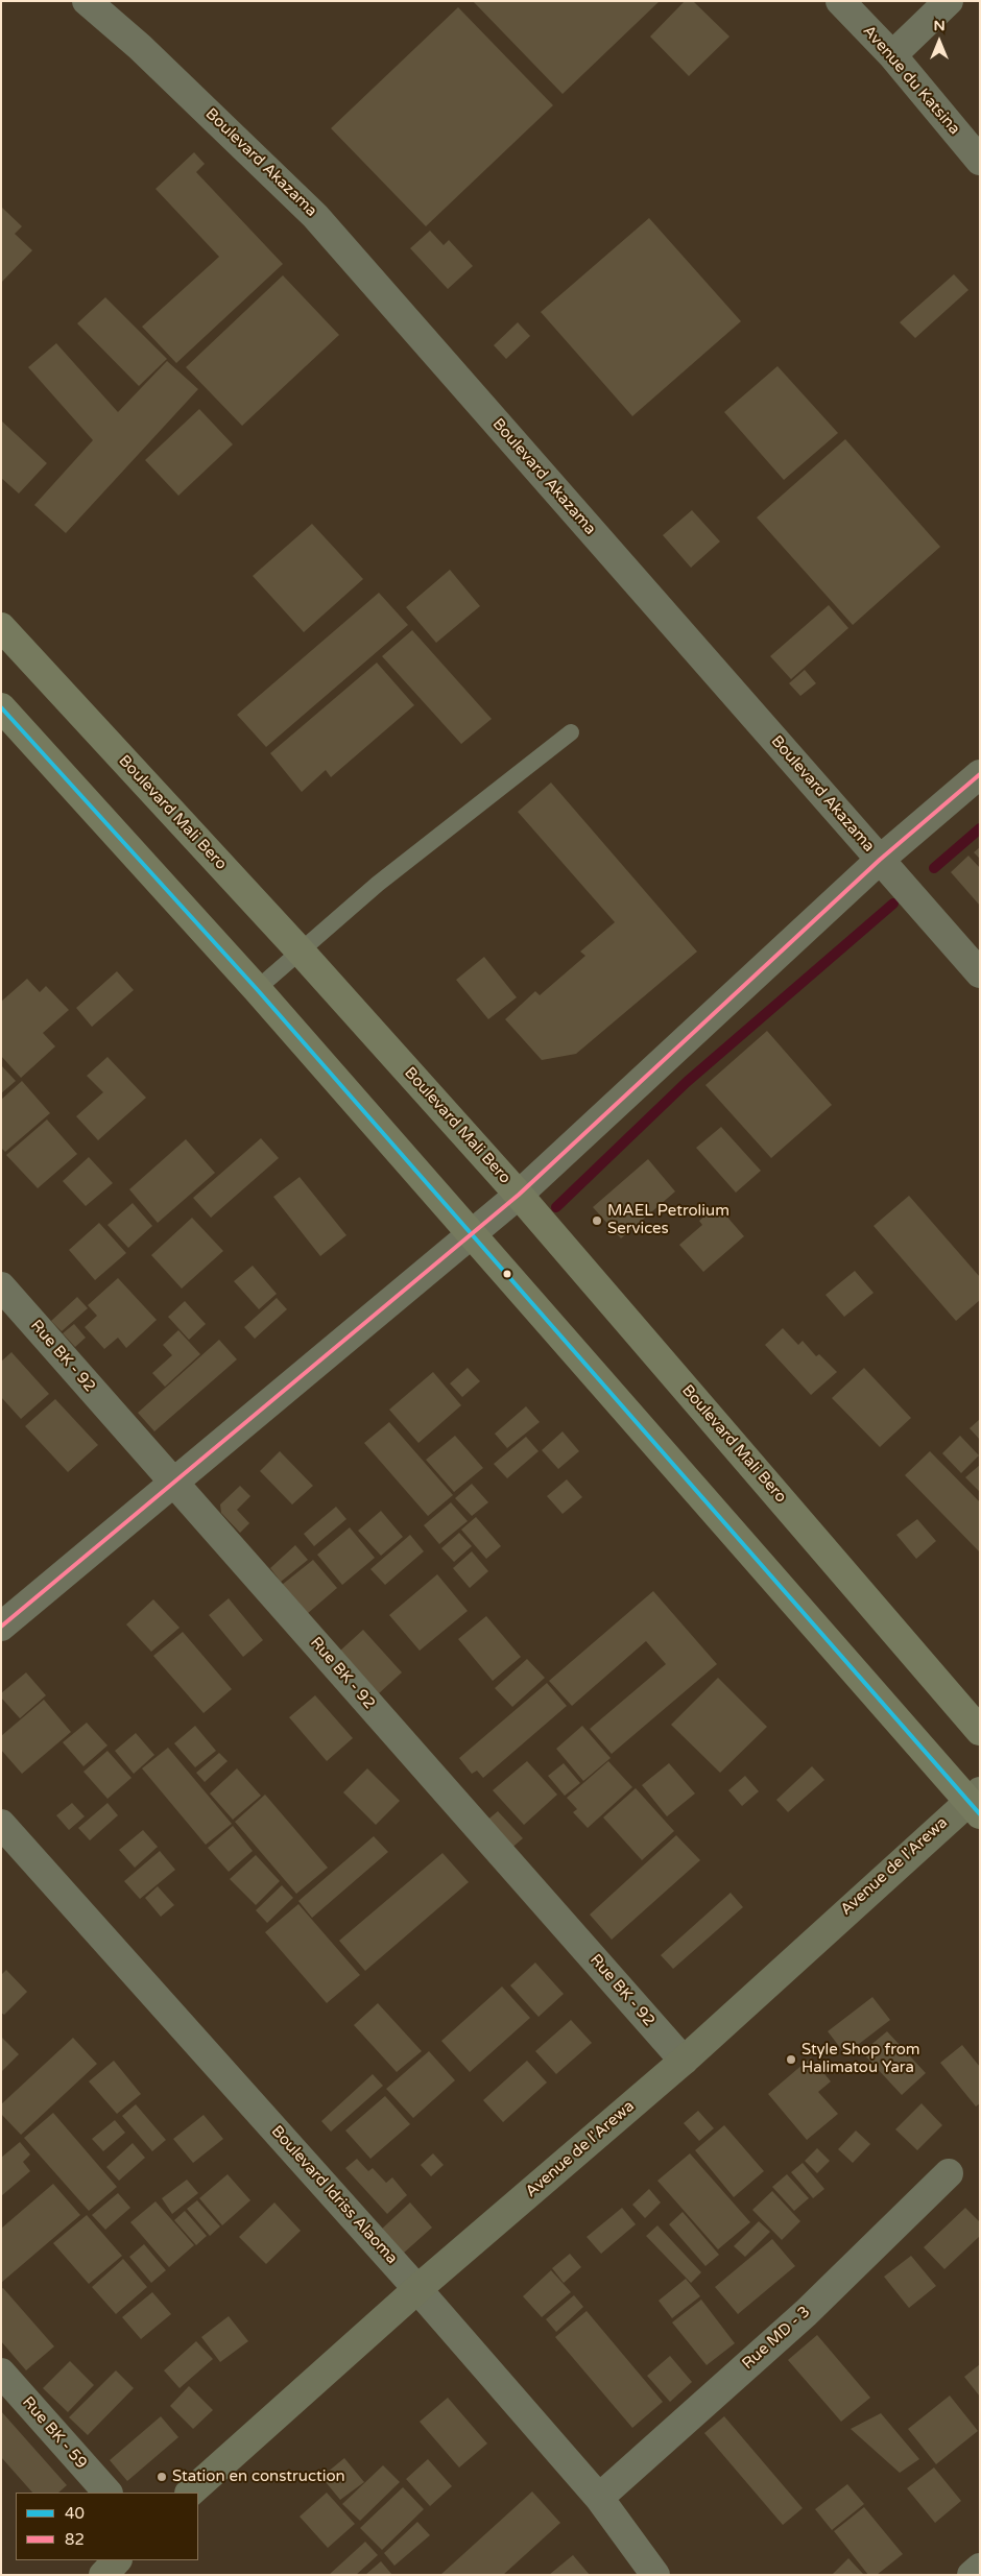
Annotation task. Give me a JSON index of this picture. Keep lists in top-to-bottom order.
{
  "streets": {
    "main road": ["Boulevard Mali Bero"],
    "street": [
      "Avenue du Katsina",
      "Boulevard Akazama",
      "Rue BK - 92",
      "Avenue de l'Arewa",
      "Boulevard Idriss Alaoma",
      "Rue MD - 3",
      "Rue BK - 59"
    ]
  },
  "crossings": [
    ["Rue BK - 92", "Avenue de l'Arewa"],
    ["Avenue de l'Arewa", "Boulevard Idriss Alaoma"],
    ["Boulevard Idriss Alaoma", "Rue MD - 3"]
  ],
  "places": ["MAEL Petrolium Services", "Style Shop from Halimatou Yara", "Station en construction"],
  "lines": ["transit line 40", "transit line 82"],
  "legend": ["40", "82"],
  "north": "top"
}
